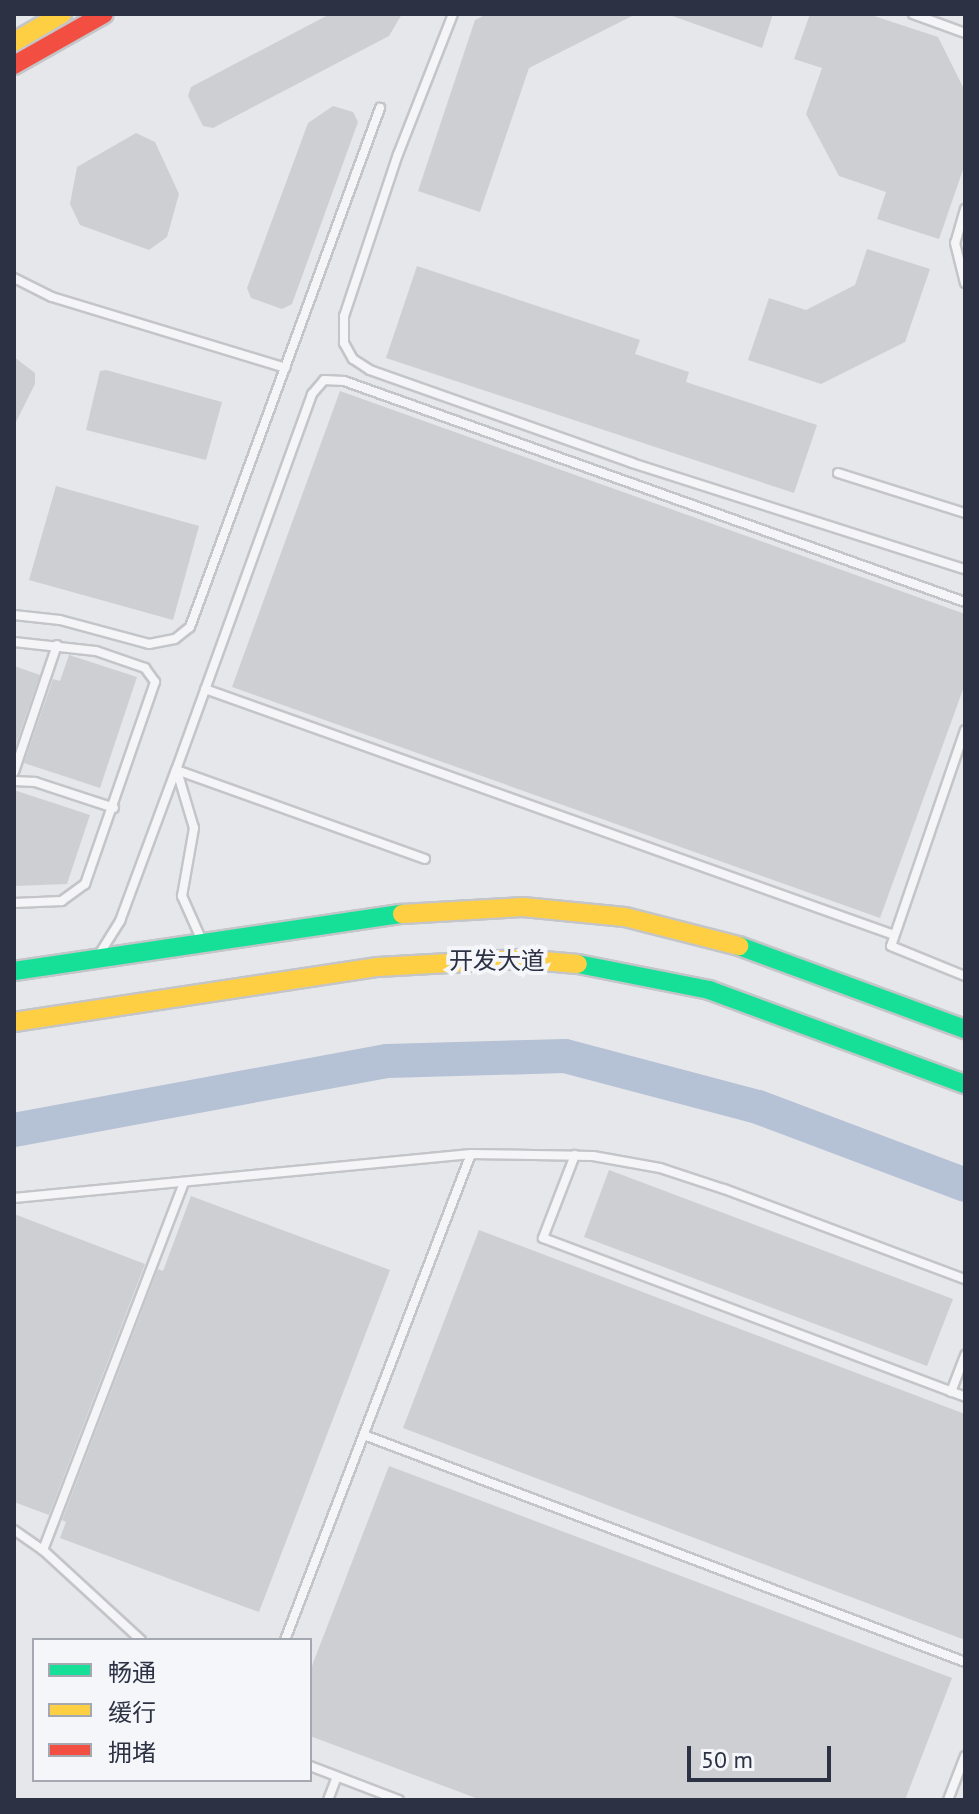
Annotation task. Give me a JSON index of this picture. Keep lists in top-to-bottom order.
{
  "streets": {
    "main road": ["开发大道"]
  },
  "legend": ["畅通", "缓行", "拥堵"],
  "scale_bar": "50 m"
}
